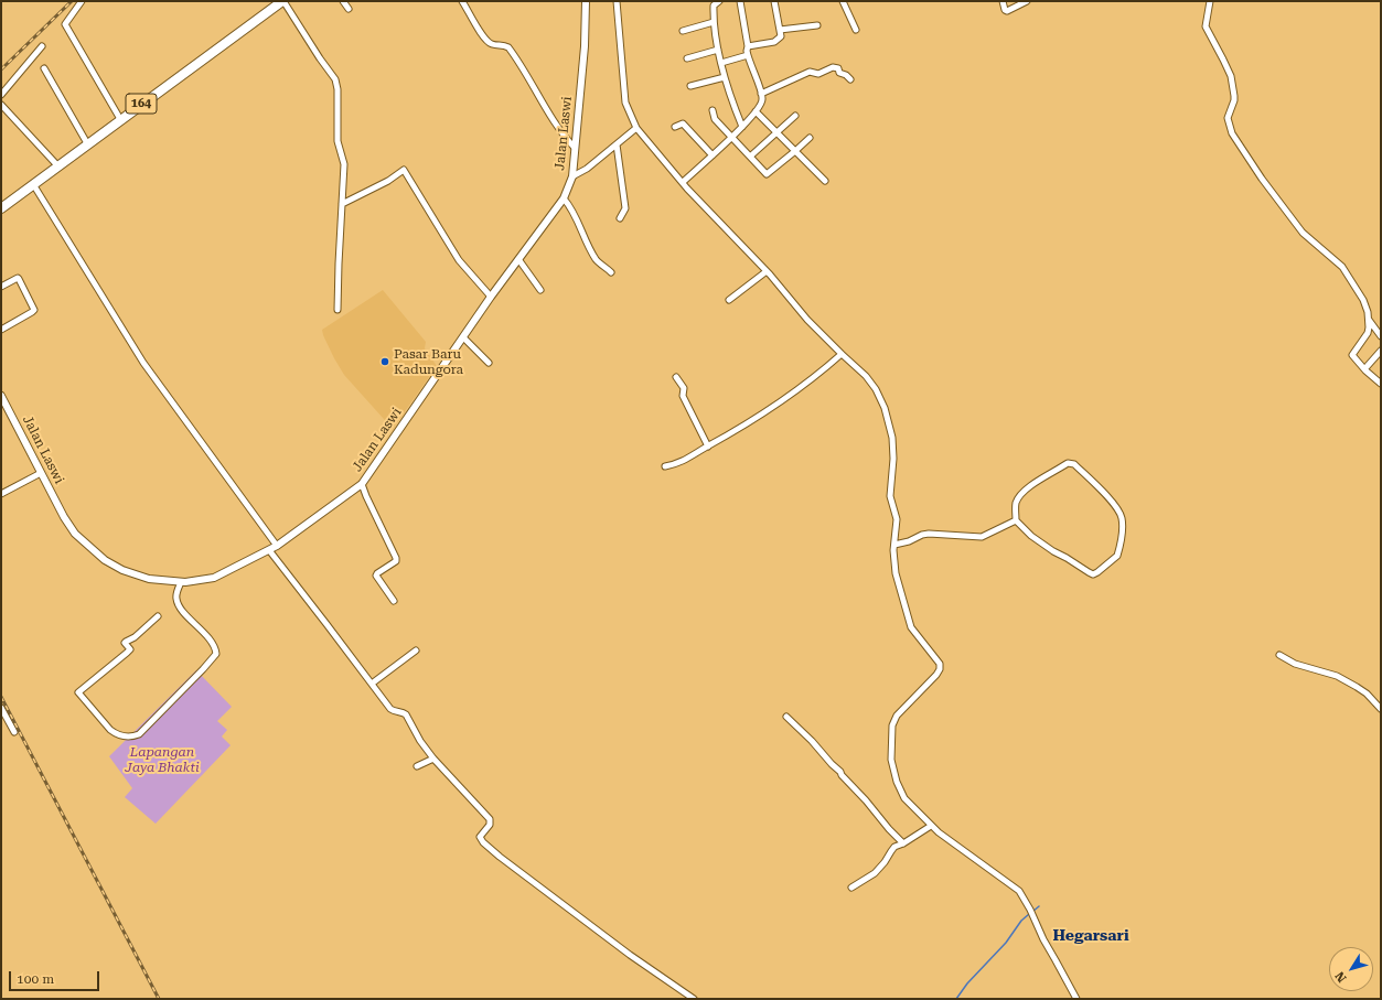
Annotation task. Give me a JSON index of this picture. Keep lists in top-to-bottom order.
{
  "streets": {
    "main road": ["164"],
    "street": ["Jalan Laswi"]
  },
  "districts": ["Hegarsari"],
  "parks": ["Lapangan Jaya Bhakti"],
  "places": ["Pasar Baru Kadungora"],
  "scale_bar": "100 m",
  "north": "bottom left"
}
